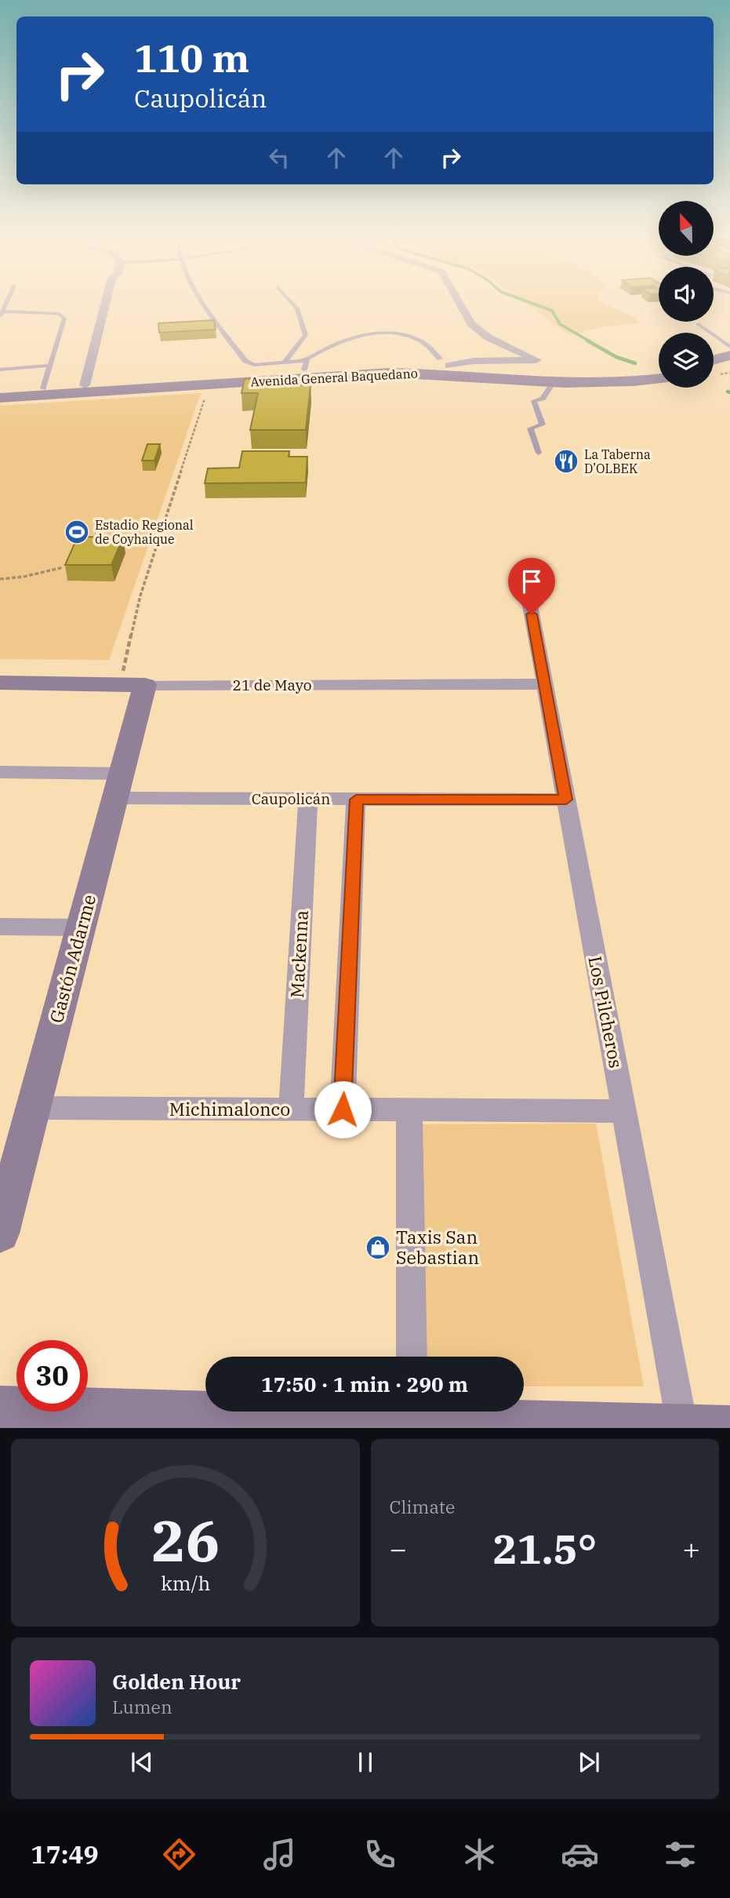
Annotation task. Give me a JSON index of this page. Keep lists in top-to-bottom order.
{
  "streets": {
    "main road": ["Avenida General Baquedano", "21 de Mayo", "Gastón Adarme"],
    "street": [
      "Caupolicán",
      "Mackenna",
      "Los Pilcheros",
      "Michimalonco"
    ]
  },
  "crossings": [
    ["21 de Mayo", "Gastón Adarme"],
    ["21 de Mayo", "Los Pilcheros"],
    ["Caupolicán", "Mackenna"],
    ["Caupolicán", "Gastón Adarme"],
    ["Caupolicán", "Los Pilcheros"],
    ["Mackenna", "Michimalonco"],
    ["Gastón Adarme", "Michimalonco"],
    ["Los Pilcheros", "Michimalonco"]
  ],
  "places": {
    "restaurant": ["La Taberna D’OLBEK"],
    "sports": ["Estadio Regional de Coyhaique"],
    "shop": ["Taxis San Sebastian"]
  },
  "north": "top",
  "page": {
    "turn": ["110 m", "Caupolicán"],
    "limit": "30",
    "trip": "17:50 · 1 min · 290 m",
    "tile": "Climate",
    "heat": ["−", "21.5°", "+"],
    "song": ["Golden Hour", "Lumen"],
    "tabs": "17:49",
    "gauge": ["26", "km/h"]
  }
}
